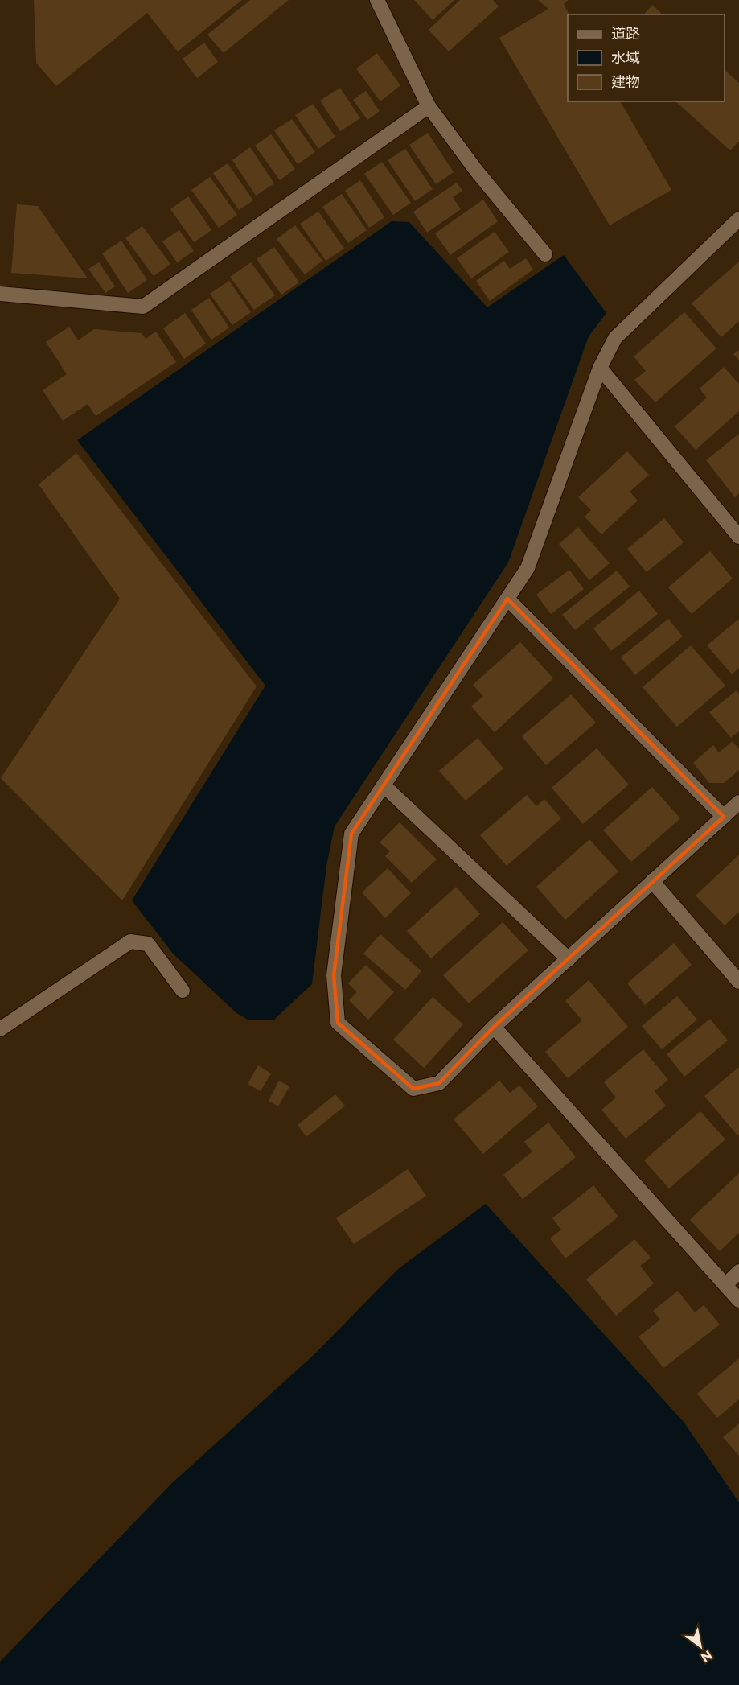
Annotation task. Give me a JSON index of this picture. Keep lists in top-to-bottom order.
{
  "legend": ["道路", "水域", "建物"],
  "north": "bottom right"
}
